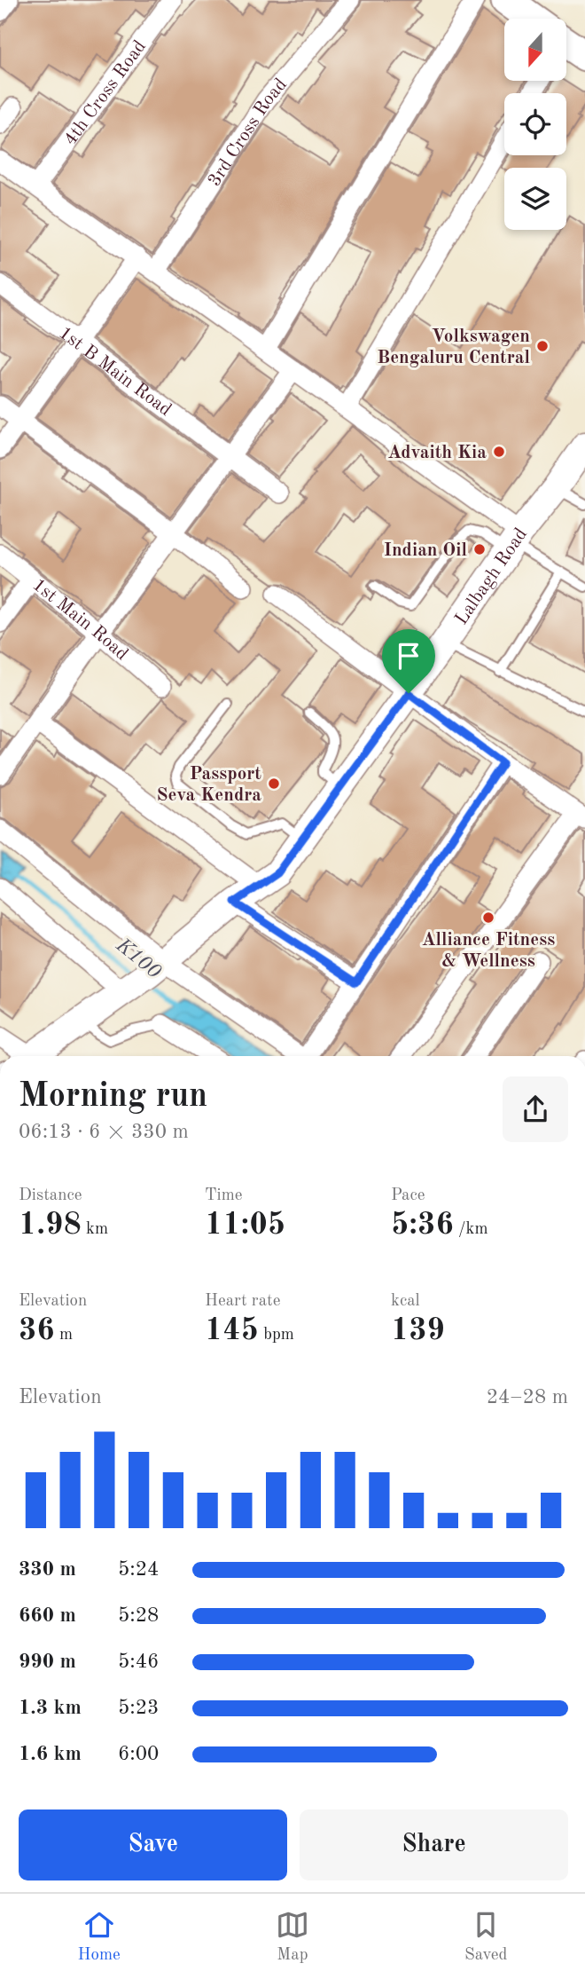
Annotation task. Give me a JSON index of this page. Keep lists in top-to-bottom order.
{
  "streets": {
    "main road": ["Lalbagh Road"],
    "street": [
      "4th Cross Road",
      "3rd Cross Road",
      "1st B Main Road",
      "1st Main Road"
    ]
  },
  "water": ["K100"],
  "places": [
    "Volkswagen Bengaluru Central",
    "Advaith Kia",
    "Indian Oil",
    "Passport Seva Kendra",
    "Alliance Fitness & Wellness"
  ],
  "north": "bottom",
  "page": {
    "heading": ["Morning run", "06:13 · 6 × 330 m"],
    "stats": [
      ["Distance", "1.98 km"],
      ["Time", "11:05"],
      ["Pace", "5:36 /km"],
      ["Elevation", "36 m"],
      ["Heart rate", "145 bpm"],
      ["kcal", "139"]
    ],
    "chart": ["Elevation", "24–28 m"],
    "list": [
      {
        "name": "330 m",
        "note": "5:24"
      },
      {
        "name": "660 m",
        "note": "5:28"
      },
      {
        "name": "990 m",
        "note": "5:46"
      },
      {
        "name": "1.3 km",
        "note": "5:23"
      },
      {
        "name": "1.6 km",
        "note": "6:00"
      }
    ],
    "buttons": ["Save", "Share"],
    "tabs": ["Home", "Map", "Saved"]
  }
}
